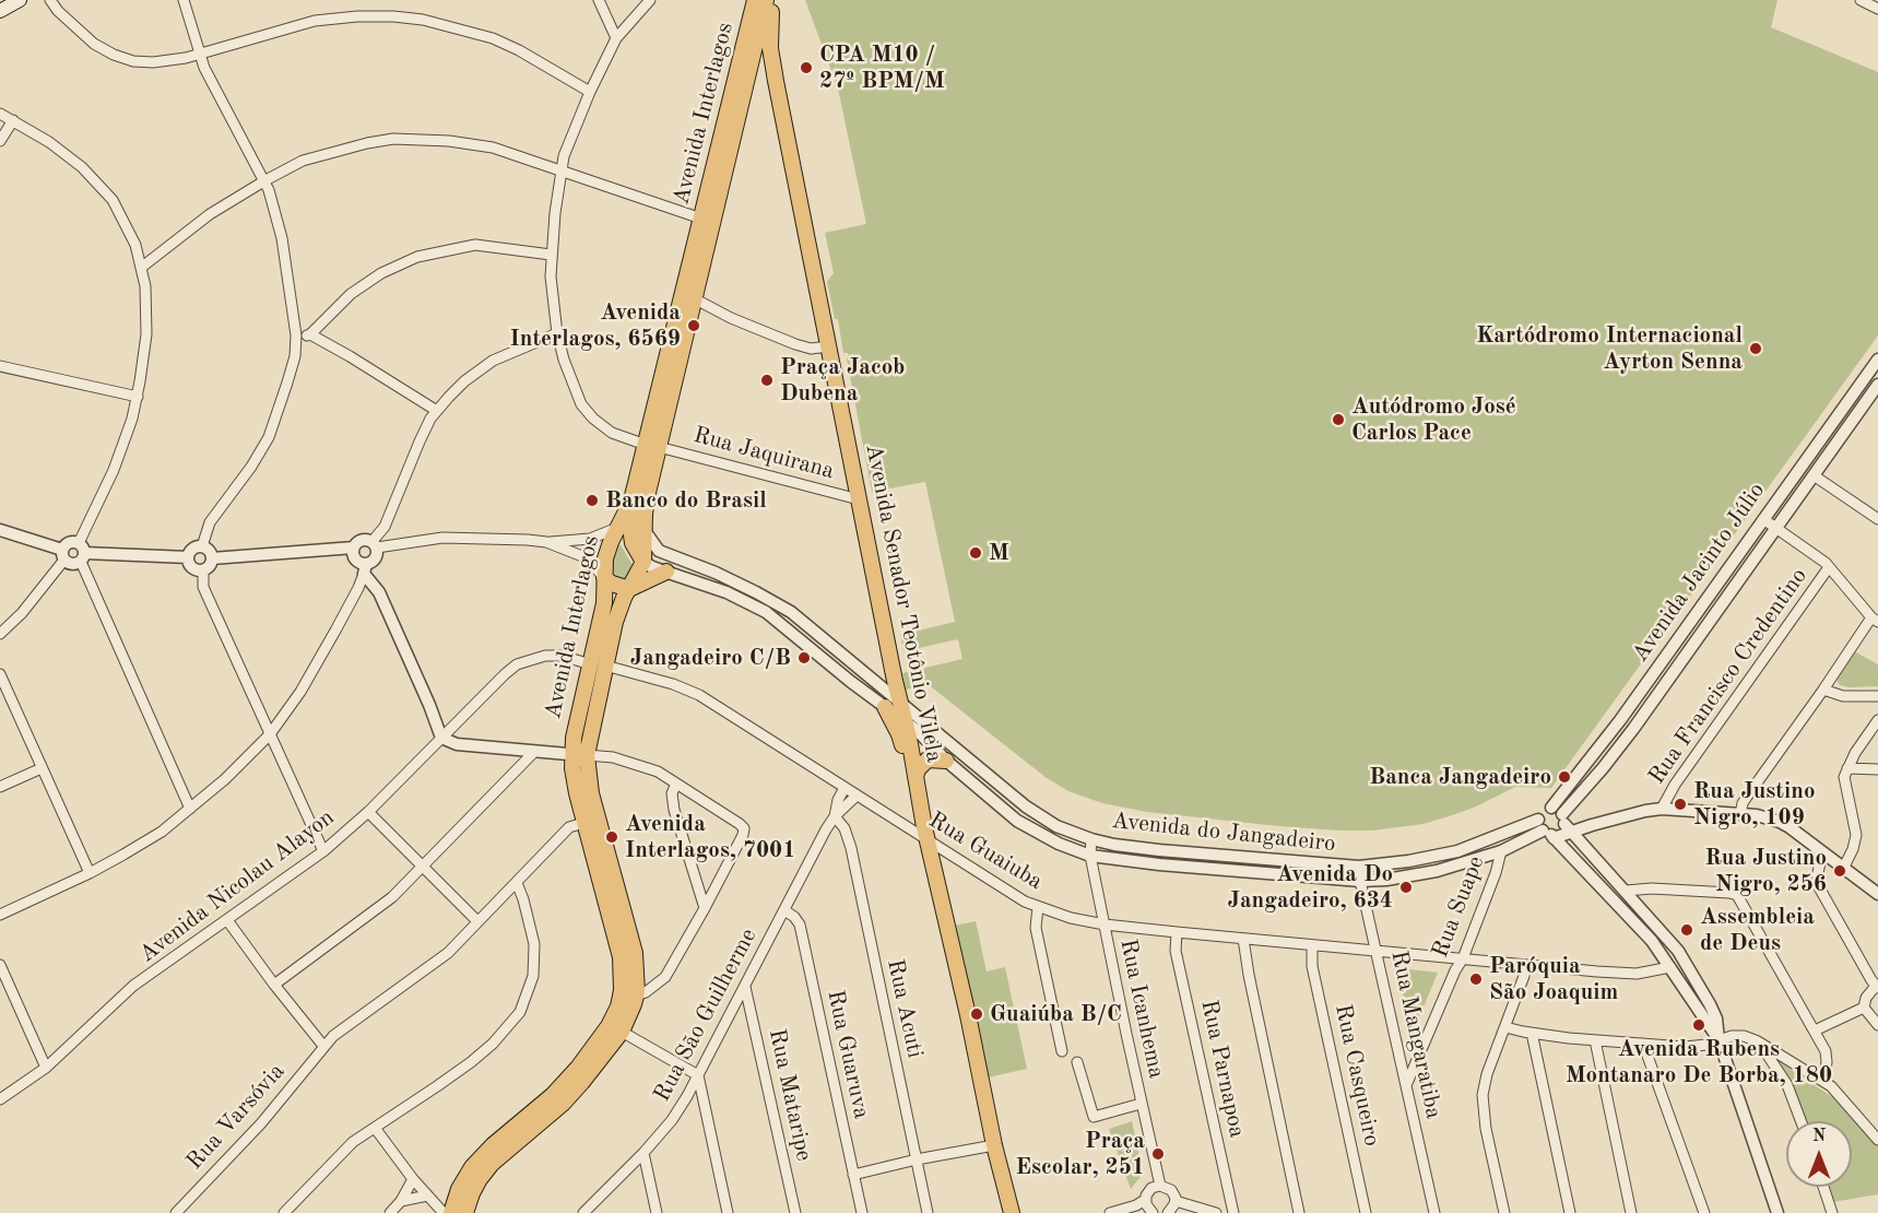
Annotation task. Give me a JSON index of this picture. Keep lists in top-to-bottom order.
{
  "streets": {
    "main road": ["Avenida Interlagos", "Avenida Senador Teotônio Vilela"],
    "street": [
      "Rua Jaquirana",
      "Avenida Jacinto Júlio",
      "Rua Francisco Credentino",
      "Avenida do Jangadeiro",
      "Rua Guaiuba",
      "Avenida Nicolau Alayon",
      "Rua Suape",
      "Rua Acuti",
      "Rua Icanhema",
      "Rua São Guilherme",
      "Rua Mangaratiba",
      "Rua Guaruva",
      "Rua Parnapoa",
      "Rua Casqueiro",
      "Rua Mataripe",
      "Rua Varsóvia"
    ]
  },
  "crossings": [
    ["Avenida Interlagos", "Rua Jaquirana"],
    ["Avenida Interlagos", "Avenida do Jangadeiro"],
    ["Avenida Interlagos", "Rua Guaiuba"],
    ["Avenida Interlagos", "Avenida Nicolau Alayon"],
    ["Avenida Interlagos", "Rua Varsóvia"],
    ["Rua Jaquirana", "Avenida Senador Teotônio Vilela"],
    ["Avenida Jacinto Júlio", "Avenida do Jangadeiro"],
    ["Avenida Senador Teotônio Vilela", "Avenida do Jangadeiro"],
    ["Avenida Senador Teotônio Vilela", "Rua Guaiuba"],
    ["Avenida do Jangadeiro", "Rua Suape"],
    ["Avenida do Jangadeiro", "Rua Icanhema"],
    ["Avenida do Jangadeiro", "Rua Mangaratiba"],
    ["Rua Guaiuba", "Avenida Nicolau Alayon"],
    ["Rua Guaiuba", "Rua Suape"],
    ["Rua Guaiuba", "Rua Icanhema"],
    ["Rua Guaiuba", "Rua São Guilherme"],
    ["Rua Guaiuba", "Rua Mangaratiba"],
    ["Rua Guaiuba", "Rua Parnapoa"],
    ["Rua Guaiuba", "Rua Casqueiro"],
    ["Rua Suape", "Rua Mangaratiba"],
    ["Rua Acuti", "Rua São Guilherme"],
    ["Rua São Guilherme", "Rua Guaruva"],
    ["Rua São Guilherme", "Rua Mataripe"]
  ],
  "places": [
    "CPA M10 / 27º BPM/M",
    "Avenida Interlagos, 6569",
    "Kartódromo Internacional Ayrton Senna",
    "Praça Jacob Dubena",
    "Autódromo José Carlos Pace",
    "Banco do Brasil",
    "M",
    "Jangadeiro C/B",
    "Banca Jangadeiro",
    "Rua Justino Nigro, 109",
    "Avenida Interlagos, 7001",
    "Rua Justino Nigro, 256",
    "Avenida Do Jangadeiro, 634",
    "Assembleia de Deus",
    "Paróquia São Joaquim",
    "Guaiúba B/C",
    "Avenida Rubens Montanaro De Borba, 180",
    "Praça Escolar, 251"
  ],
  "north": "top"
}
